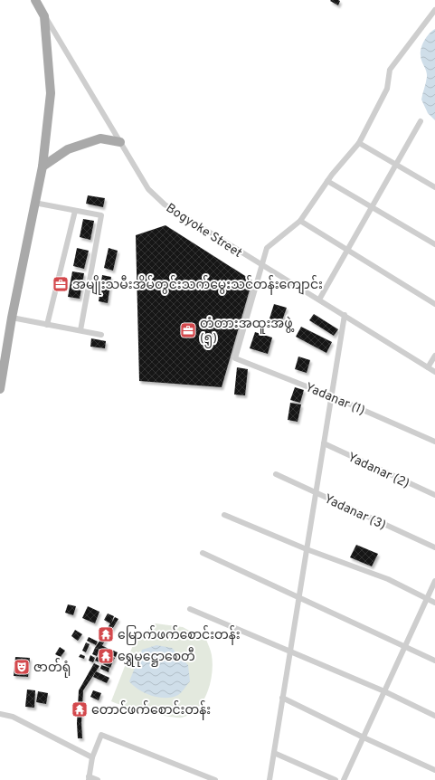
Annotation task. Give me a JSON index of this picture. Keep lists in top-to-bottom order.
{
  "streets": {
    "street": [
      "Bogyoke Street",
      "Yadanar (1)",
      "Yadanar (2)",
      "Yadanar (3)"
    ]
  },
  "crossings": [
    ["Bogyoke Street", "Yadanar (1)"]
  ],
  "places": {
    "office": ["အမျိုးသမီးအိမ်တွင်းသက်မွေးသင်တန်းကျောင်း", "တံတားအထူးအဖွဲ့ (၅)"],
    "temple": ["မြောက်ဖက်စောင်းတန်း", "ရွှေမုဋ္ဌောစေတီ", "တောင်ဖက်စောင်းတန်း"],
    "theatre": ["ဇာတ်ရုံ"]
  }
}
